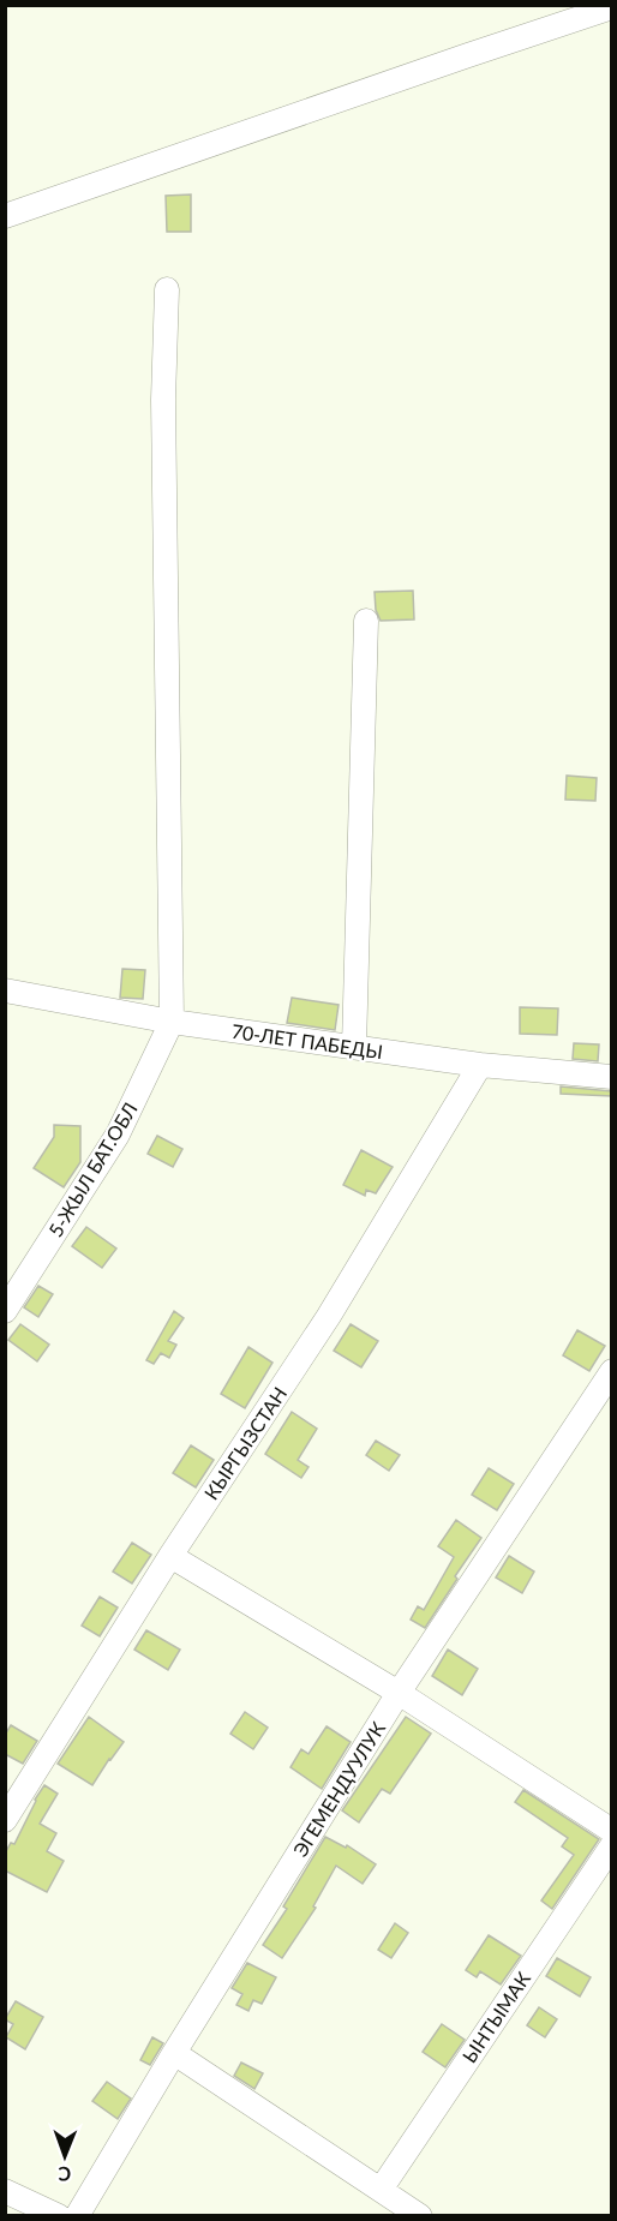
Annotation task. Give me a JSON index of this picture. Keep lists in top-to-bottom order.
{
  "streets": {
    "street": [
      "70-ЛЕТ ПАБЕДЫ",
      "5-ЖЫЛ БАТ.ОБЛ",
      "КЫРГЫЗСТАН",
      "ЭГЕМЕНДУУЛУК",
      "ЫНТЫМАК"
    ]
  },
  "crossings": [
    ["70-ЛЕТ ПАБЕДЫ", "5-ЖЫЛ БАТ.ОБЛ"],
    ["70-ЛЕТ ПАБЕДЫ", "КЫРГЫЗСТАН"]
  ],
  "north": "bottom"
}
